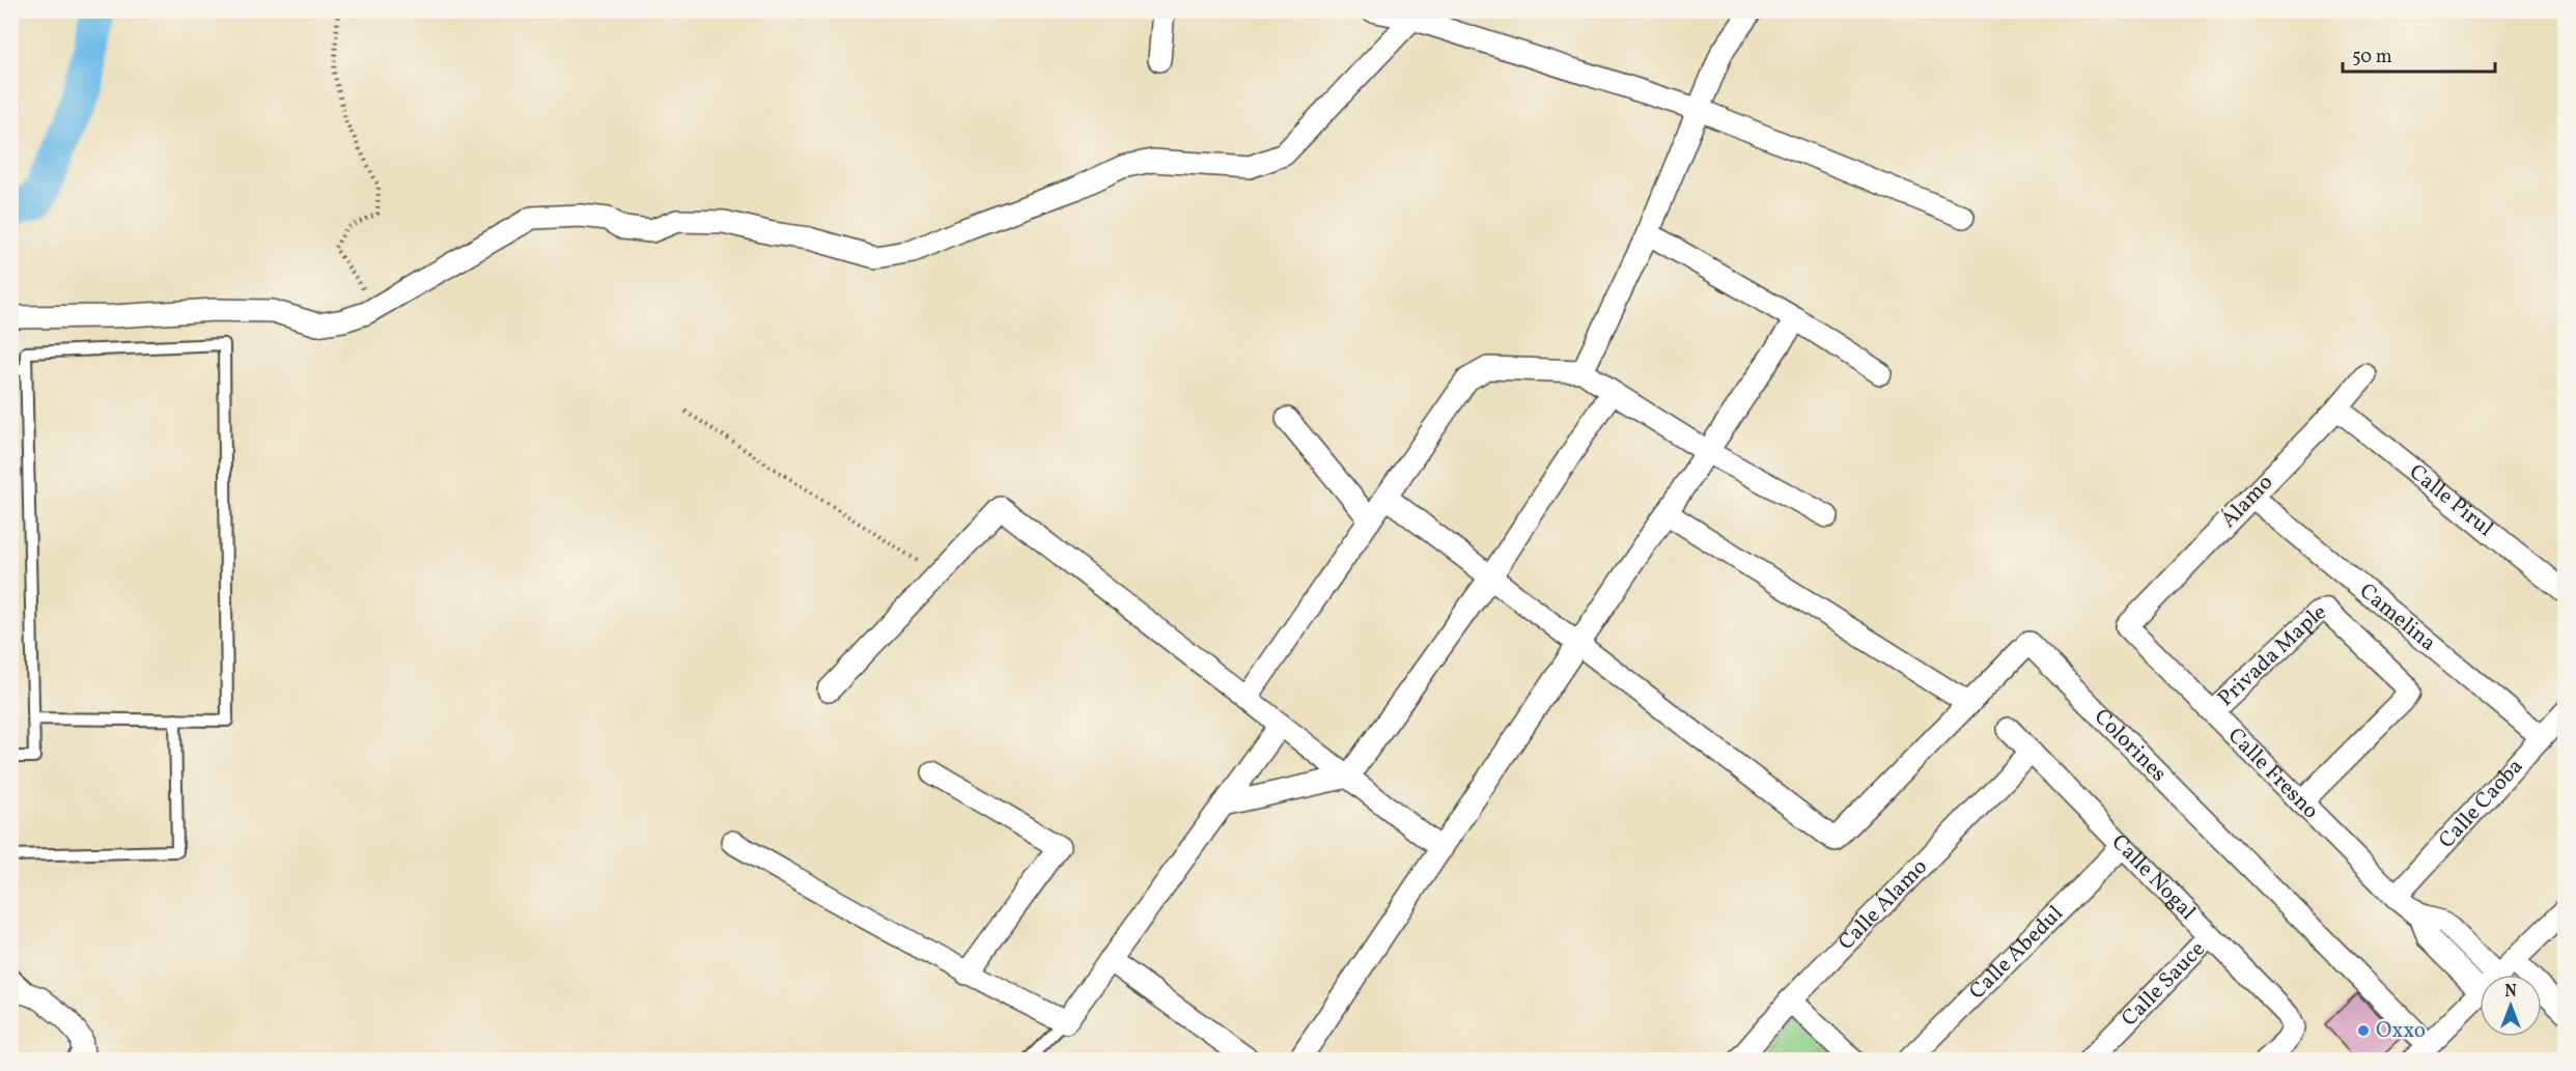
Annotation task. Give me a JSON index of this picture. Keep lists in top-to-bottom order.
{
  "streets": {
    "street": [
      "Calle Pirul",
      "Álamo",
      "Camelina",
      "Privada Maple",
      "Colorines",
      "Calle Fresno",
      "Calle Caoba",
      "Calle Nogal",
      "Calle Álamo",
      "Calle Abedul",
      "Calle Sauce"
    ]
  },
  "crossings": [
    ["Calle Pirul", "Álamo"],
    ["Álamo", "Camelina"],
    ["Álamo", "Calle Fresno"],
    ["Camelina", "Calle Caoba"],
    ["Privada Maple", "Calle Fresno"],
    ["Calle Fresno", "Calle Caoba"],
    ["Calle Nogal", "Calle Álamo"],
    ["Calle Nogal", "Calle Abedul"],
    ["Calle Nogal", "Calle Sauce"]
  ],
  "places": ["Oxxo"],
  "scale_bar": "50 m",
  "north": "top"
}
